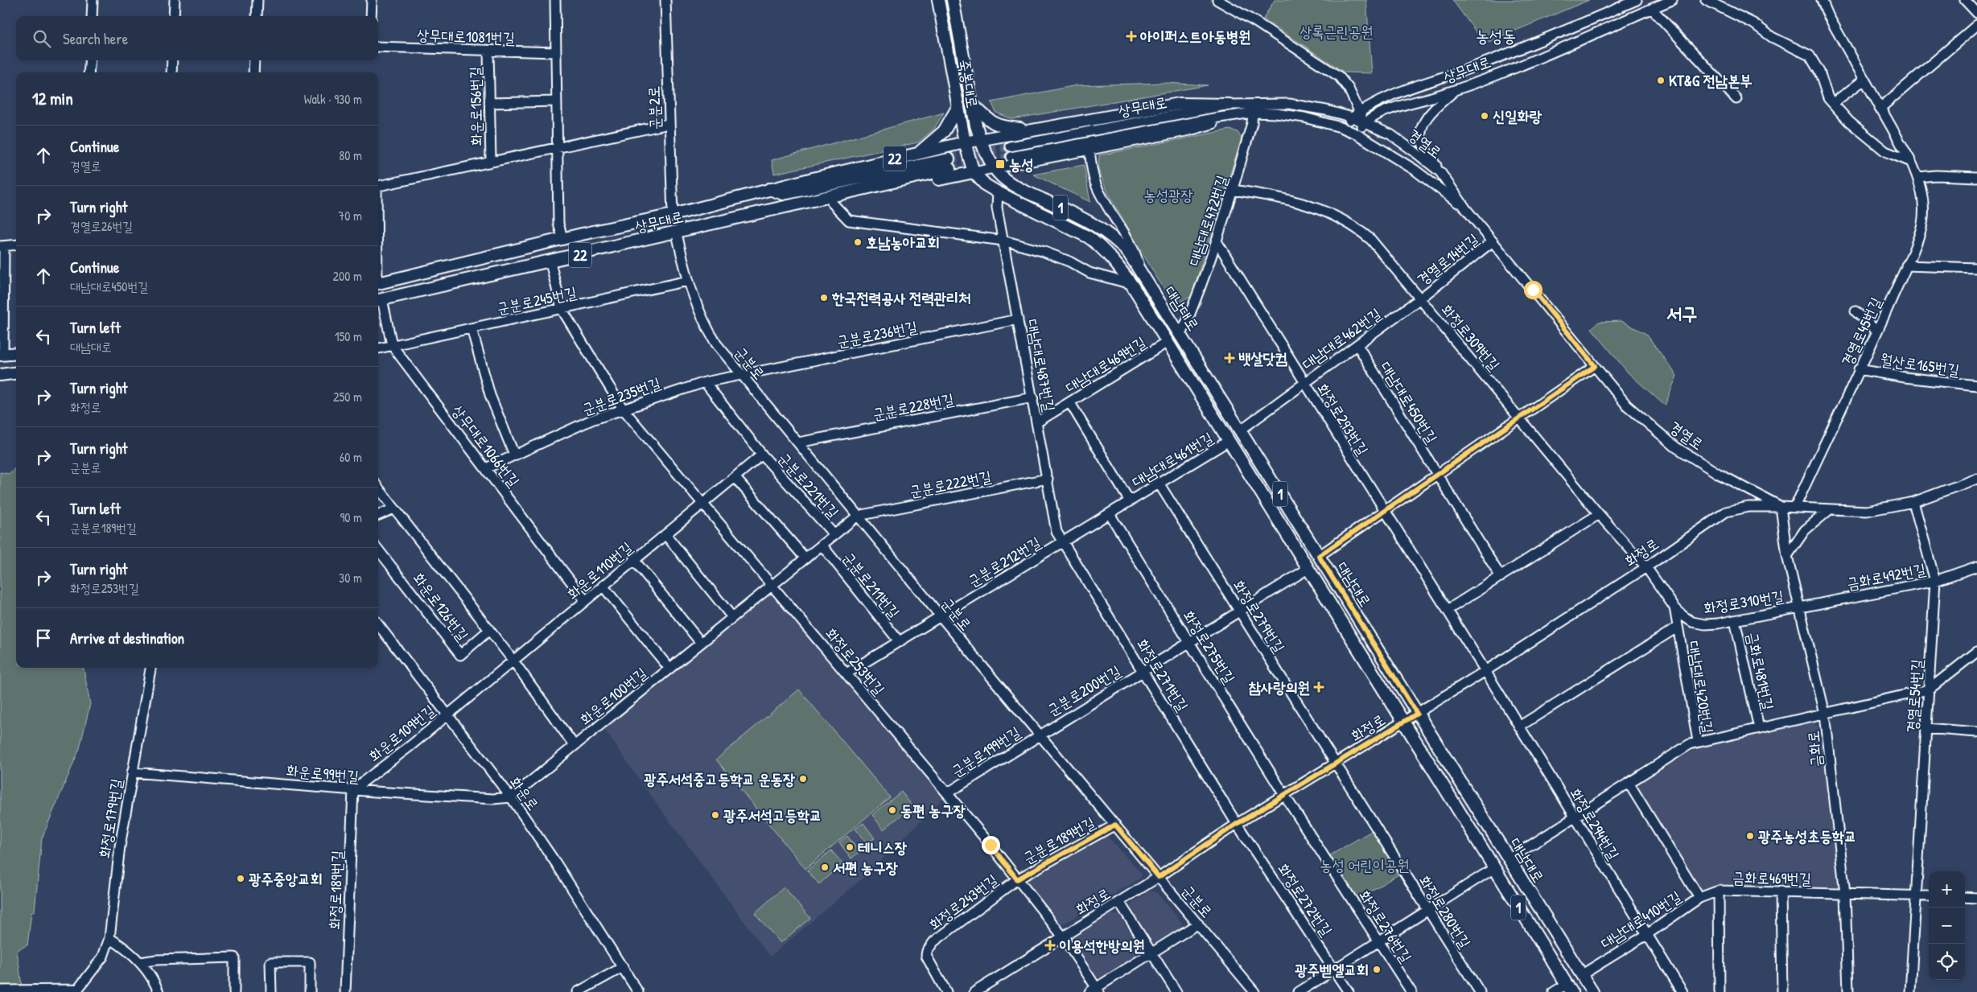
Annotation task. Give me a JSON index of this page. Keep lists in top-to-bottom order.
{
  "streets": {
    "main road": [
      "상무대로",
      "죽봉대로",
      "22",
      "1",
      "대남대로"
    ],
    "street": [
      "상무대로1081번길",
      "화운로156번길",
      "군분2로",
      "경열로",
      "대남대로472번길",
      "경열로14번길",
      "군분로245번길",
      "경열로45번길",
      "군분로236번길",
      "화정로309번길",
      "대남대로462번길",
      "군분로",
      "대남대로469번길",
      "월산로165번길",
      "대남대로487번길",
      "군분로235번길",
      "대남대로450번길",
      "군분로228번길",
      "화정로293번길",
      "상무대로1066번길",
      "대남대로461번길",
      "군분로222번길",
      "군분로221번길",
      "화정로",
      "군분로212번길",
      "화운로110번길",
      "금화로492번길",
      "군분로211번길",
      "화정로310번길",
      "화운로126번길",
      "화정로279번길",
      "화정로275번길",
      "화정로253번길",
      "금화로481번길",
      "화정로271번길",
      "대남대로420번길",
      "군분로200번길",
      "화운로100번길",
      "경열로54번길",
      "화운로109번길",
      "금화로",
      "군분로199번길",
      "화운로99번길",
      "화운로",
      "화정로179번길",
      "화정로294번길",
      "군분로189번길",
      "금화로469번길",
      "화정로189번길",
      "화정로272번길",
      "화정로243번길",
      "화정로280번길",
      "대남대로410번길",
      "화정로276번길"
    ]
  },
  "crossings": [
    ["상무대로1081번길", "화운로156번길"],
    ["상무대로", "죽봉대로"],
    ["상무대로", "군분2로"],
    ["상무대로", "경열로"],
    ["상무대로", "22"],
    ["상무대로", "대남대로472번길"],
    ["상무대로", "대남대로"],
    ["상무대로", "군분로"],
    ["상무대로", "상무대로1066번길"],
    ["상무대로", "화정로253번길"],
    ["죽봉대로", "22"],
    ["죽봉대로", "대남대로"],
    ["화운로156번길", "군분2로"],
    ["경열로", "경열로14번길"],
    ["경열로", "경열로45번길"],
    ["경열로", "화정로"],
    ["경열로", "경열로54번길"],
    ["경열로", "금화로"],
    ["22", "대남대로"],
    ["대남대로472번길", "대남대로"],
    ["대남대로472번길", "화정로309번길"],
    ["대남대로472번길", "화정로293번길"],
    ["경열로14번길", "화정로309번길"],
    ["경열로14번길", "대남대로462번길"],
    ["군분로245번길", "군분로"],
    ["군분로245번길", "상무대로1066번길"],
    ["군분로245번길", "화정로253번길"],
    ["대남대로", "대남대로462번길"],
    ["대남대로", "대남대로469번길"],
    ["대남대로", "대남대로487번길"],
    ["대남대로", "대남대로461번길"],
    ["대남대로", "화정로"],
    ["대남대로", "대남대로420번길"],
    ["대남대로", "군분로200번길"],
    ["대남대로", "대남대로410번길"],
    ["경열로45번길", "월산로165번길"],
    ["군분로236번길", "군분로"],
    ["군분로236번길", "대남대로487번길"],
    ["군분로236번길", "군분로235번길"],
    ["화정로309번길", "대남대로462번길"],
    ["화정로309번길", "화정로"],
    ["화정로309번길", "화정로310번길"],
    ["대남대로462번길", "대남대로450번길"],
    ["대남대로462번길", "화정로293번길"],
    ["군분로", "군분로235번길"],
    ["군분로", "군분로228번길"],
    ["군분로", "군분로222번길"],
    ["군분로", "군분로221번길"],
    ["군분로", "화정로"],
    ["군분로", "군분로212번길"],
    ["군분로", "군분로200번길"],
    ["군분로", "군분로199번길"],
    ["군분로", "군분로189번길"],
    ["대남대로469번길", "대남대로487번길"],
    ["대남대로469번길", "대남대로461번길"],
    ["대남대로487번길", "군분로228번길"],
    ["대남대로487번길", "대남대로461번길"],
    ["대남대로487번길", "군분로222번길"],
    ["대남대로487번길", "군분로212번길"],
    ["대남대로487번길", "화정로271번길"],
    ["군분로235번길", "상무대로1066번길"],
    ["군분로235번길", "군분로221번길"],
    ["군분로235번길", "화정로253번길"],
    ["화정로293번길", "화정로"],
    ["화정로293번길", "화정로294번길"],
    ["상무대로1066번길", "화운로110번길"],
    ["대남대로461번길", "군분로212번길"],
    ["대남대로461번길", "화정로279번길"],
    ["대남대로461번길", "화정로275번길"],
    ["대남대로461번길", "화정로271번길"],
    ["군분로222번길", "군분로221번길"],
    ["군분로221번길", "화운로110번길"],
    ["군분로221번길", "군분로211번길"],
    ["군분로221번길", "화정로253번길"],
    ["군분로221번길", "화운로100번길"],
    ["화정로", "화정로310번길"],
    ["화정로", "화정로279번길"],
    ["화정로", "화정로275번길"],
    ["화정로", "화정로253번길"],
    ["화정로", "화정로271번길"],
    ["화정로", "금화로"],
    ["화정로", "화정로294번길"],
    ["화정로", "화정로272번길"],
    ["화정로", "화정로280번길"],
    ["화정로", "화정로276번길"],
    ["군분로212번길", "화정로271번길"],
    ["화운로110번길", "화정로253번길"],
    ["화운로110번길", "화운로100번길"],
    ["화운로110번길", "화운로109번길"],
    ["화운로110번길", "화운로"],
    ["금화로492번길", "화정로310번길"],
    ["금화로492번길", "경열로54번길"],
    ["금화로492번길", "금화로"],
    ["화정로310번길", "금화로481번길"],
    ["화정로310번길", "대남대로420번길"],
    ["화정로310번길", "금화로"],
    ["화정로279번길", "군분로200번길"],
    ["화정로279번길", "화정로280번길"],
    ["화정로275번길", "군분로200번길"],
    ["화정로275번길", "화정로276번길"],
    ["화정로253번길", "화운로100번길"],
    ["화정로253번길", "군분로199번길"],
    ["화정로253번길", "군분로189번길"],
    ["화정로253번길", "화정로243번길"],
    ["금화로481번길", "대남대로420번길"],
    ["금화로481번길", "경열로54번길"],
    ["금화로481번길", "금화로"],
    ["화정로271번길", "군분로200번길"],
    ["화정로271번길", "화정로272번길"],
    ["대남대로420번길", "화정로294번길"],
    ["대남대로420번길", "대남대로410번길"],
    ["군분로200번길", "군분로199번길"],
    ["화운로100번길", "화운로99번길"],
    ["화운로100번길", "화운로"],
    ["경열로54번길", "금화로469번길"],
    ["화운로109번길", "화운로99번길"],
    ["화운로109번길", "화운로"],
    ["화운로109번길", "화정로189번길"],
    ["금화로", "금화로469번길"],
    ["화운로99번길", "화운로"],
    ["화운로99번길", "화정로179번길"],
    ["화운로99번길", "화정로189번길"],
    ["화정로294번길", "대남대로410번길"],
    ["군분로189번길", "화정로243번길"],
    ["금화로469번길", "대남대로410번길"]
  ],
  "districts": ["농성동", "서구"],
  "parks": ["상록근린공원", "농성광장", "농성 어린이공원"],
  "places": {
    "health": [
      "아이퍼스트아동병원",
      "뱃살닷컴",
      "참사랑의원",
      "이용석한방의원"
    ],
    "other": [
      "KT&G 전남본부",
      "신일화랑",
      "호남농아교회",
      "한국전력공사 전력관리처",
      "광주서석중고등학교 운동장",
      "동편 농구장",
      "광주서석고등학교",
      "광주농성초등학교",
      "테니스장",
      "서편 농구장",
      "광주중앙교회",
      "광주벧엘교회"
    ],
    "transit": ["농성"]
  },
  "page": {
    "search": "Search here",
    "heading": ["12 min", "Walk · 930 m"],
    "list": [
      ["Continue", "경열로", "80 m"],
      ["Turn right", "경열로26번길", "70 m"],
      ["Continue", "대남대로450번길", "200 m"],
      ["Turn left", "대남대로", "150 m"],
      ["Turn right", "화정로", "250 m"],
      ["Turn right", "군분로", "60 m"],
      ["Turn left", "군분로189번길", "90 m"],
      ["Turn right", "화정로253번길", "30 m"],
      "Arrive at destination"
    ],
    "map_buttons": ["+", "−"]
  }
}
